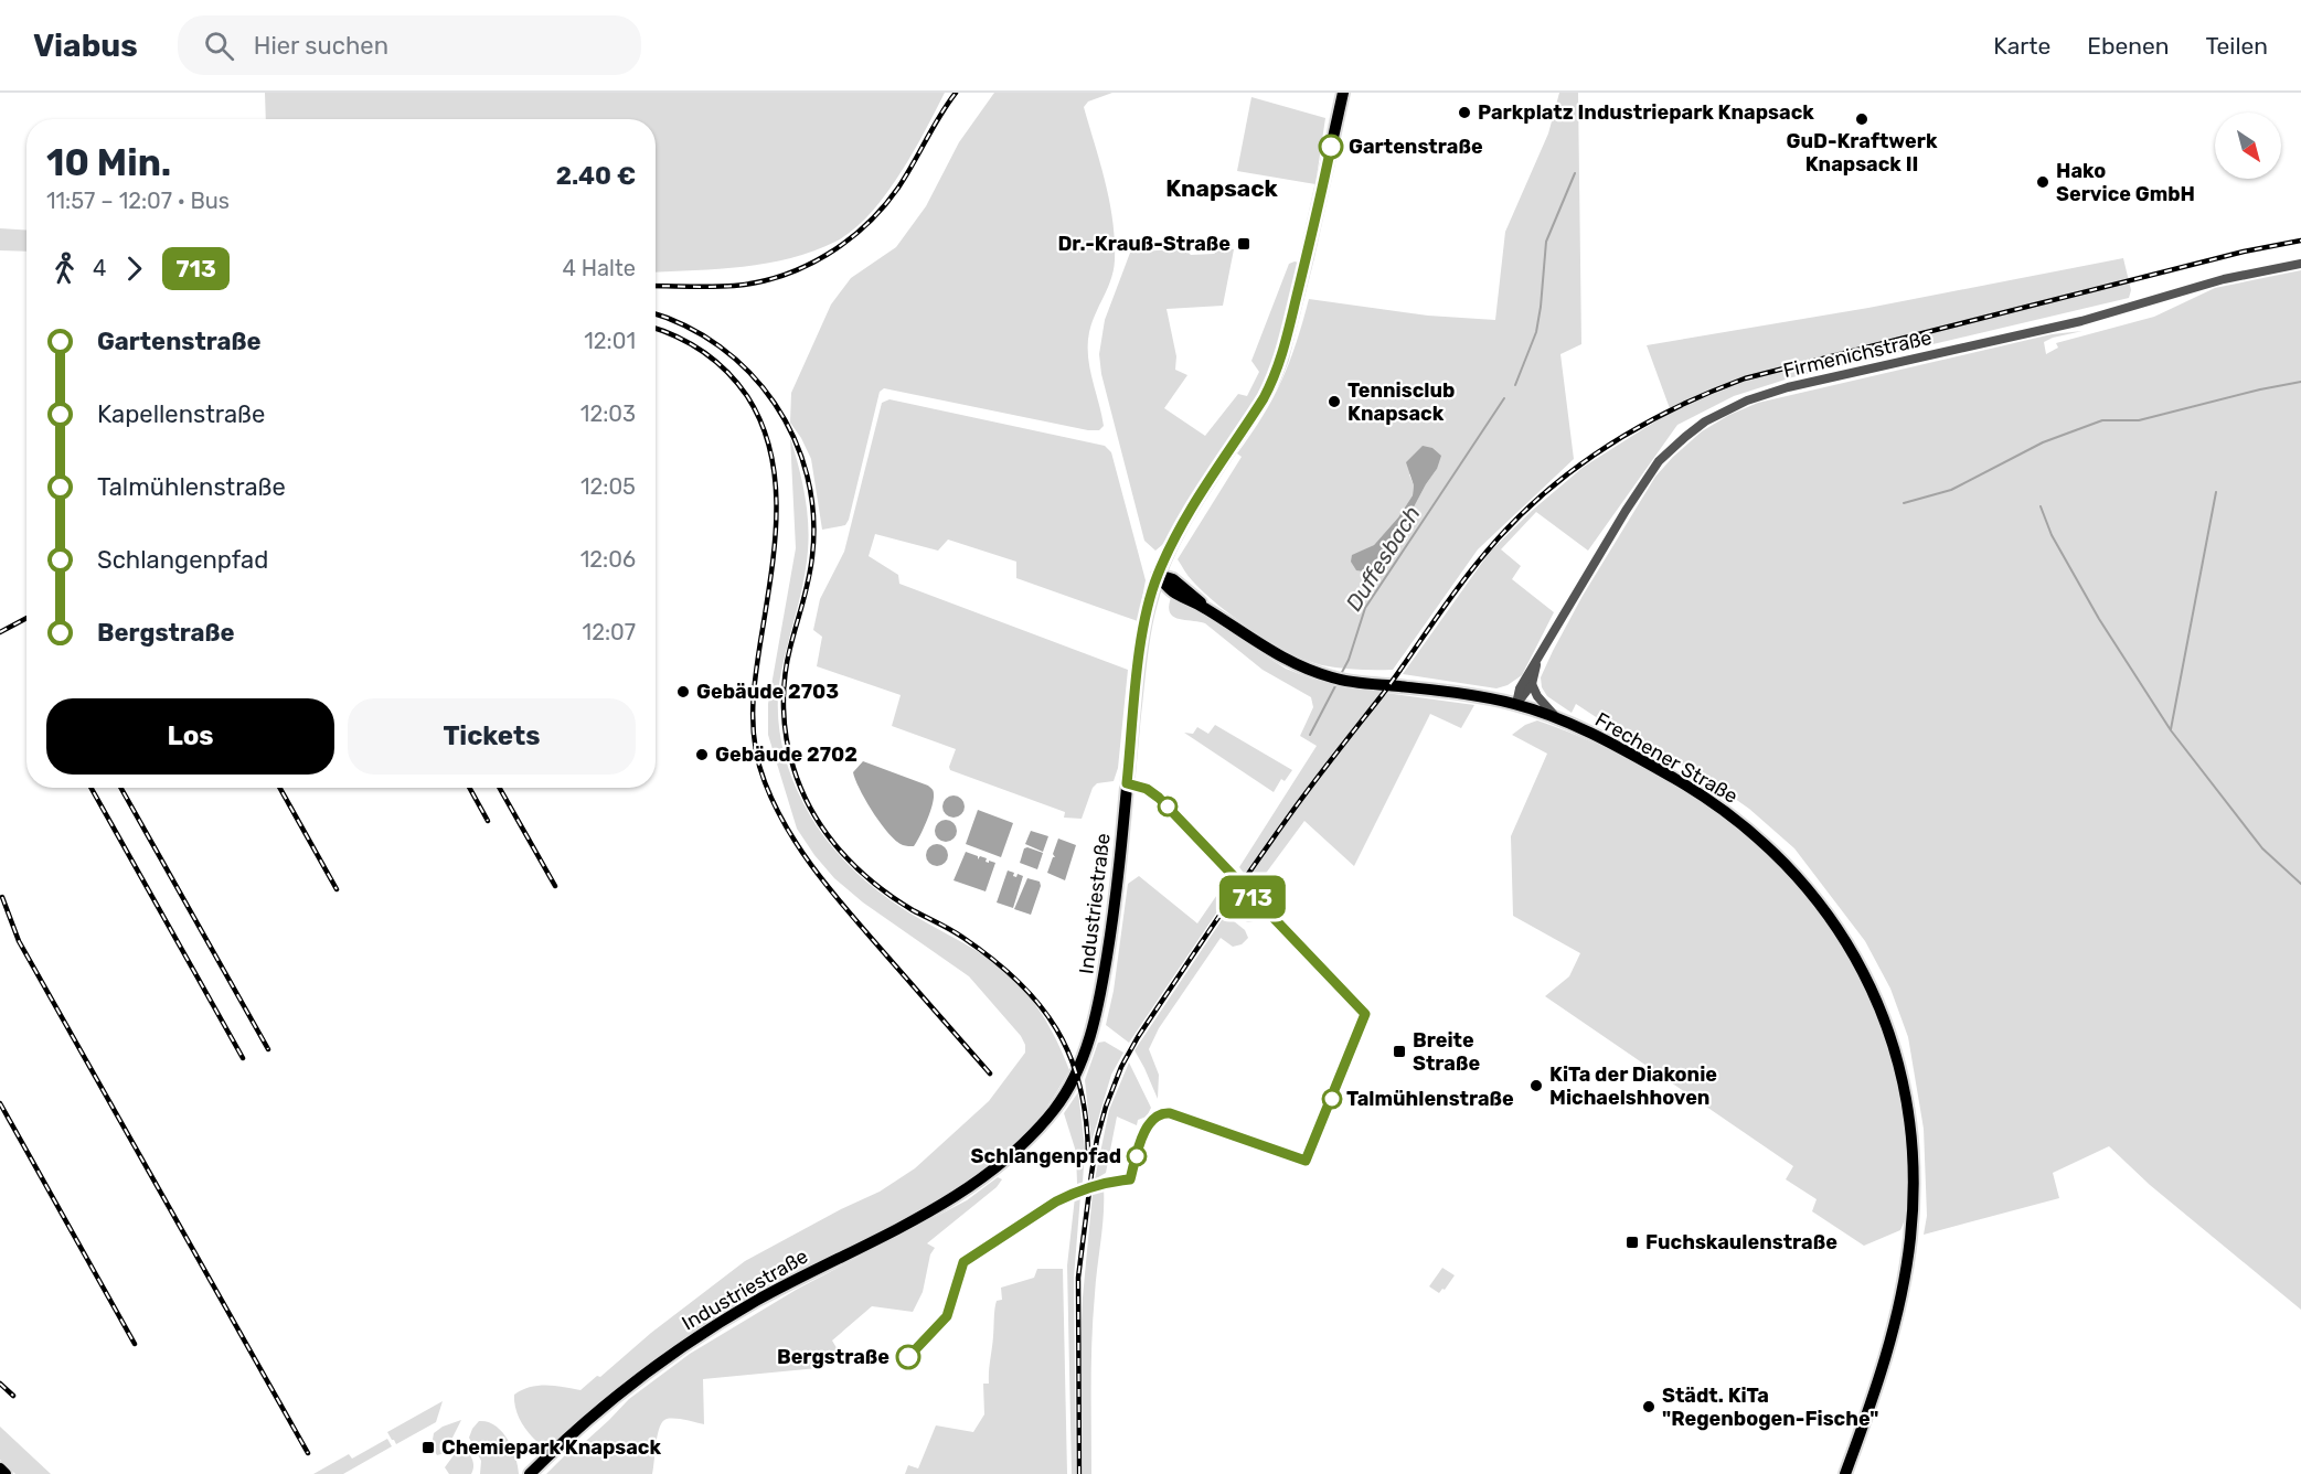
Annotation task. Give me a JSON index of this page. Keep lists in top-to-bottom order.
{
  "streets": {
    "main road": ["Frechener Straße", "Industriestraße"],
    "street": ["Firmenichstraße"]
  },
  "crossings": [
    ["Firmenichstraße", "Frechener Straße"],
    ["Frechener Straße", "Industriestraße"]
  ],
  "districts": ["Knapsack"],
  "water": ["Duffesbach"],
  "places": {
    "other": [
      "Parkplatz Industriepark Knapsack",
      "GuD-Kraftwerk Knapsack II",
      "Gartenstraße",
      "Hako Service GmbH",
      "Tennisclub Knapsack",
      "Gebäude 2703",
      "Gebäude 2702",
      "KiTa der Diakonie Michaelshhoven",
      "Talmühlenstraße",
      "Schlangenpfad",
      "Bergstraße",
      "Städt. KiTa \"Regenbogen-Fische\""
    ],
    "transit": [
      "Dr.-Krauß-Straße",
      "Breite Straße",
      "Fuchskaulenstraße",
      "Chemiepark Knapsack"
    ]
  },
  "lines": ["bus line 713"],
  "north": "bottom right",
  "page": {
    "header": "Viabus",
    "search": "Hier suchen",
    "nav": ["Karte", "Ebenen", "Teilen"],
    "on_map": "713",
    "heading": ["10 Min.", "11:57 – 12:07 · Bus", "2.40 €"],
    "legs": ["4", "713", "4 Halte"],
    "list": [
      {
        "name": "Gartenstraße",
        "value": "12:01"
      },
      {
        "name": "Kapellenstraße",
        "value": "12:03"
      },
      {
        "name": "Talmühlenstraße",
        "value": "12:05"
      },
      {
        "name": "Schlangenpfad",
        "value": "12:06"
      },
      {
        "name": "Bergstraße",
        "value": "12:07"
      }
    ],
    "buttons": ["Los", "Tickets"]
  }
}
